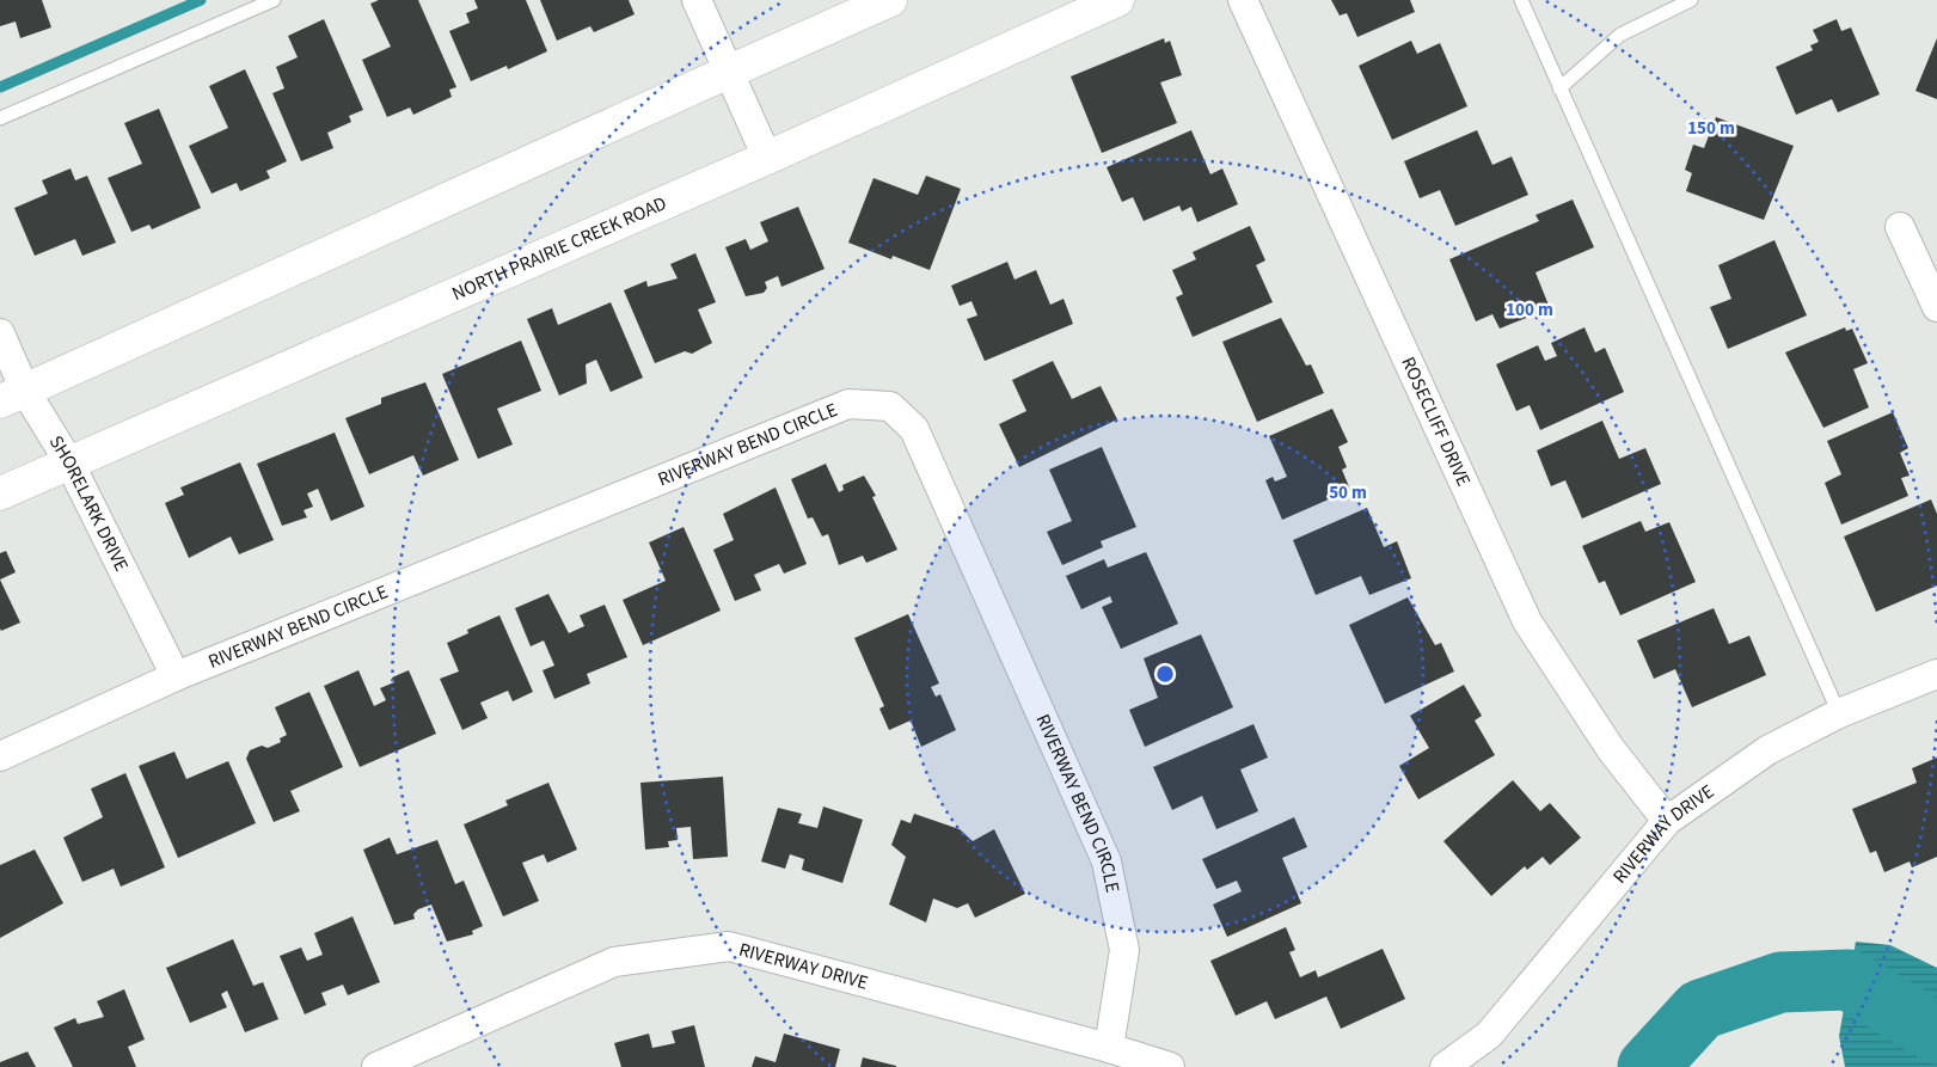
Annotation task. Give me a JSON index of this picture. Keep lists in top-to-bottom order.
{
  "streets": {
    "main road": ["NORTH PRAIRIE CREEK ROAD"],
    "street": [
      "ROSECLIFF DRIVE",
      "RIVERWAY BEND CIRCLE",
      "SHORELARK DRIVE",
      "RIVERWAY DRIVE"
    ]
  },
  "crossings": [
    ["NORTH PRAIRIE CREEK ROAD", "SHORELARK DRIVE"],
    ["ROSECLIFF DRIVE", "RIVERWAY DRIVE"],
    ["RIVERWAY BEND CIRCLE", "SHORELARK DRIVE"],
    ["RIVERWAY BEND CIRCLE", "RIVERWAY DRIVE"]
  ],
  "rings": ["150 m", "100 m", "50 m"]
}
